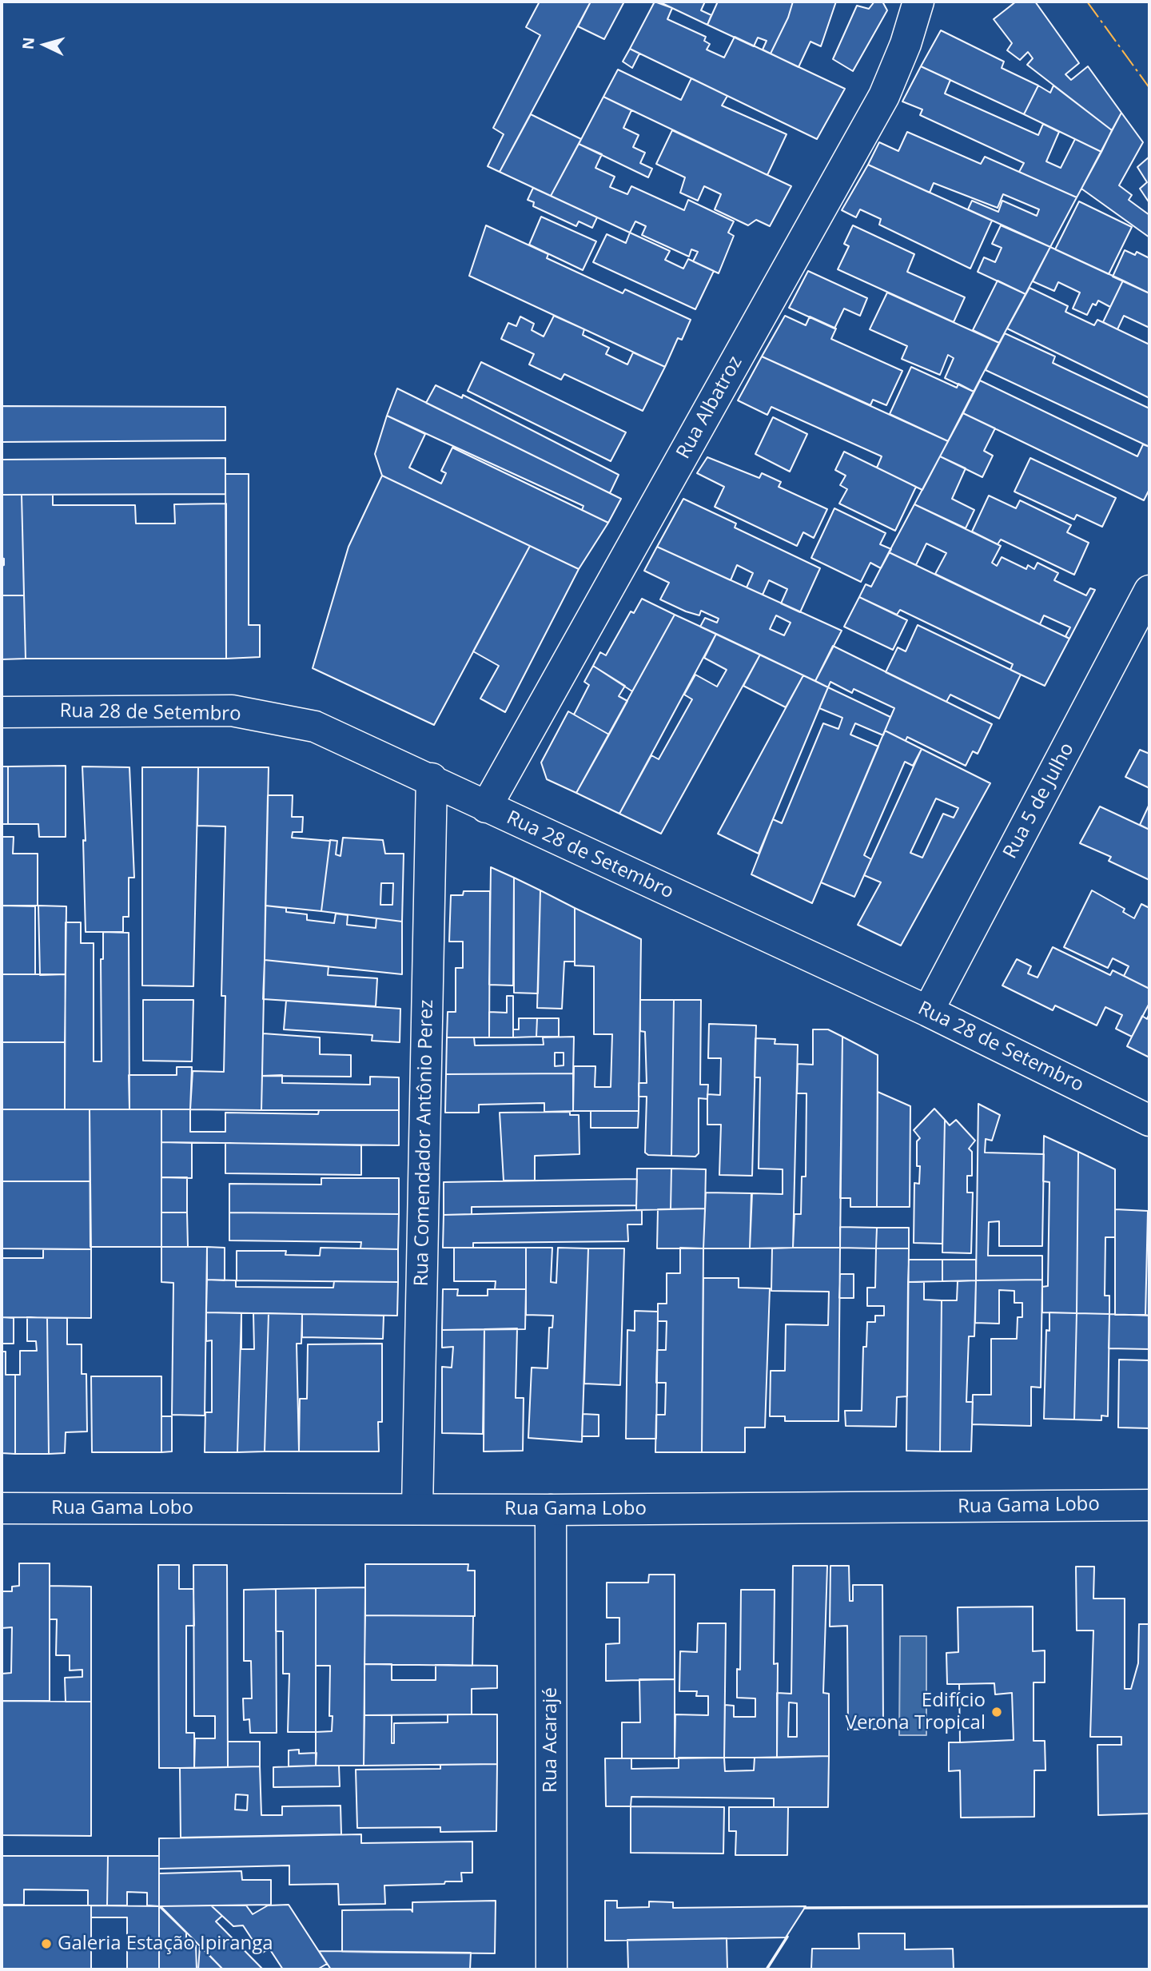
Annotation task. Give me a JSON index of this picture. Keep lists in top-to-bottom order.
{
  "streets": {
    "street": [
      "Rua Albatroz",
      "Rua 28 de Setembro",
      "Rua 5 de Julho",
      "Rua Comendador Antônio Perez",
      "Rua Gama Lobo",
      "Rua Acarajé"
    ]
  },
  "crossings": [
    ["Rua Albatroz", "Rua 28 de Setembro"],
    ["Rua 28 de Setembro", "Rua 5 de Julho"],
    ["Rua 28 de Setembro", "Rua Comendador Antônio Perez"],
    ["Rua Comendador Antônio Perez", "Rua Gama Lobo"],
    ["Rua Gama Lobo", "Rua Acarajé"]
  ],
  "places": ["Edifício Verona Tropical", "Galeria Estação Ipiranga"],
  "north": "left"
}
